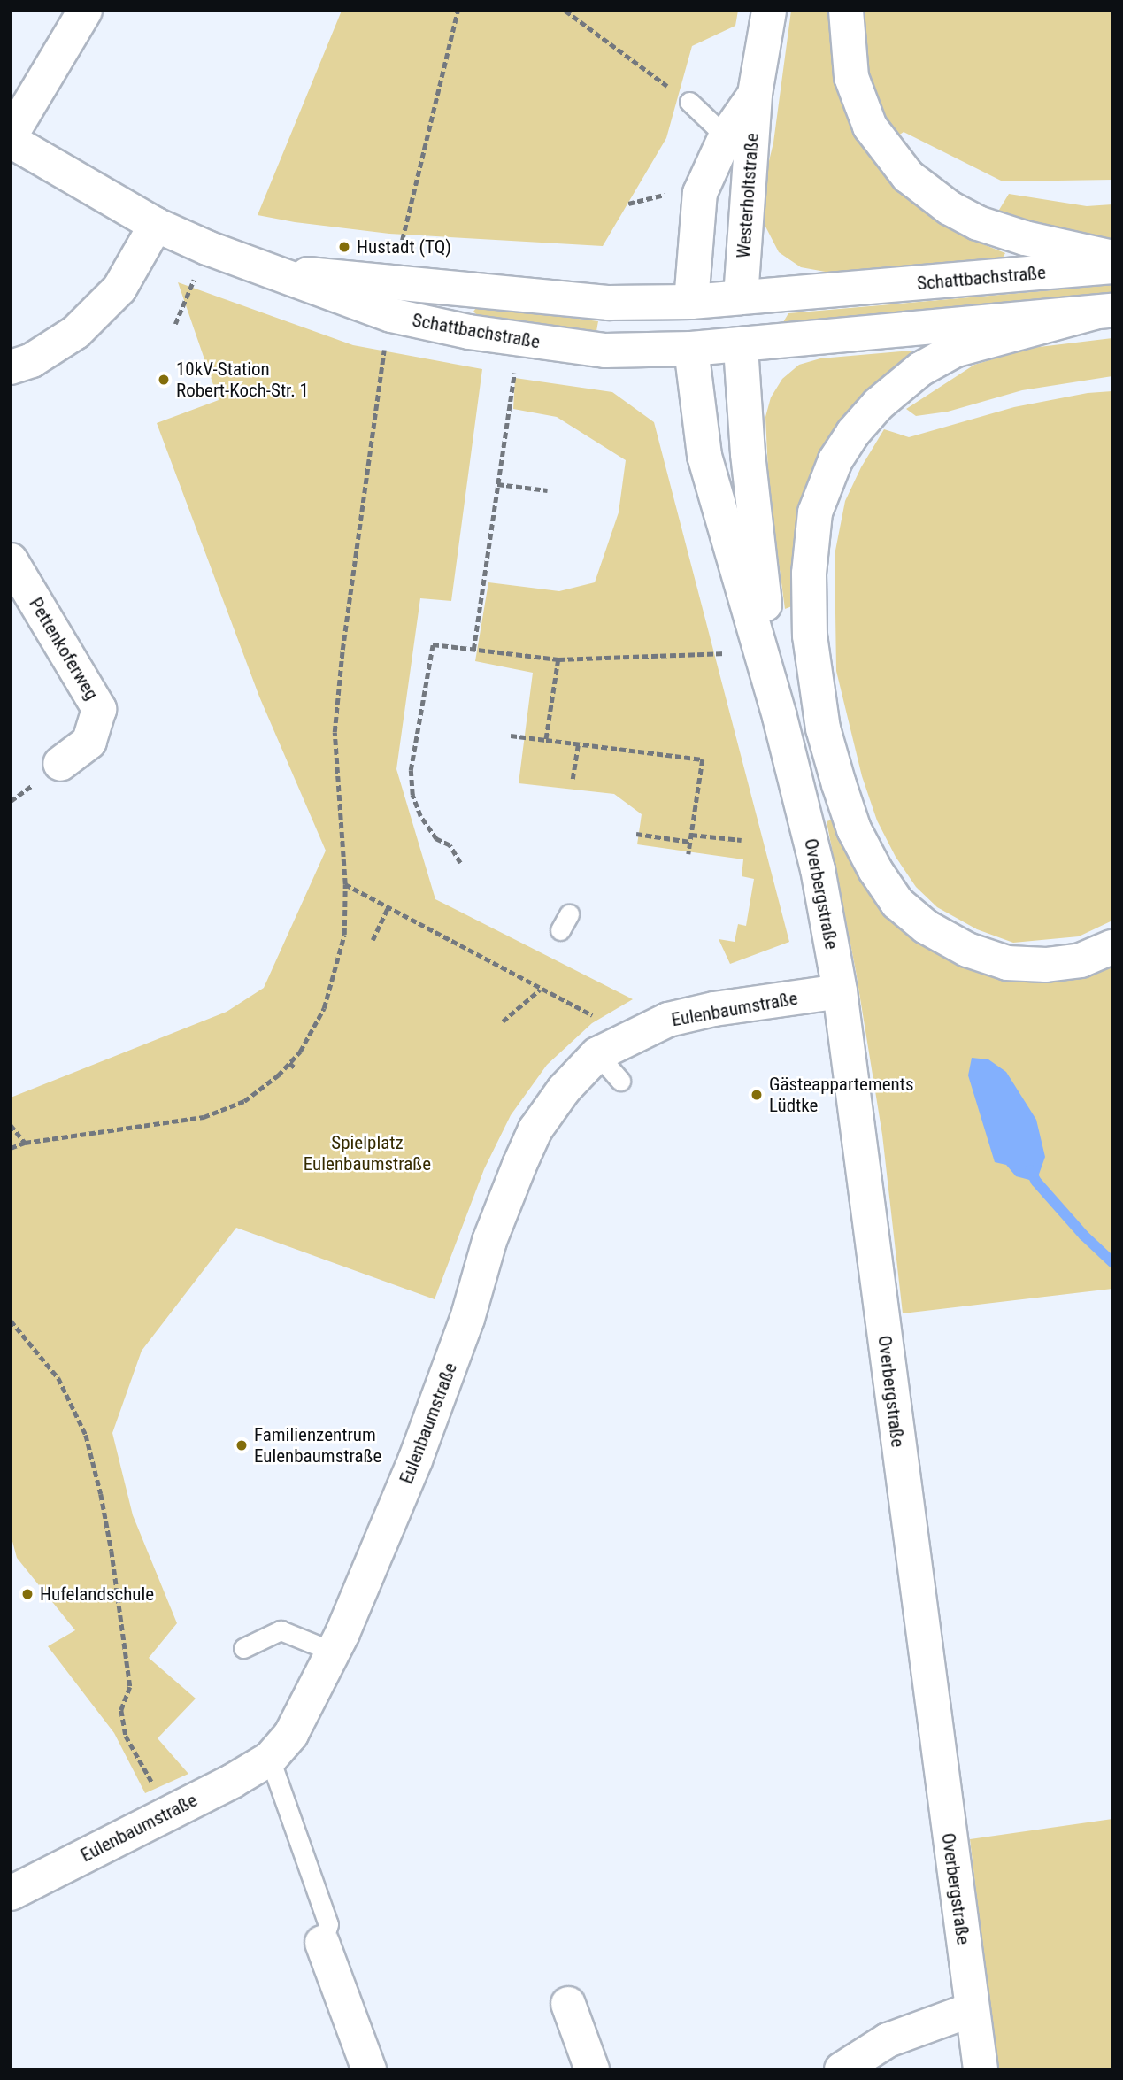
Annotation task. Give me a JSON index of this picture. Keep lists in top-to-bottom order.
{
  "streets": {
    "main road": [
      "Westerholtstraße",
      "Schattbachstraße",
      "Pettenkoferweg",
      "Overbergstraße",
      "Eulenbaumstraße"
    ]
  },
  "crossings": [
    ["Westerholtstraße", "Schattbachstraße"],
    ["Schattbachstraße", "Overbergstraße"],
    ["Overbergstraße", "Eulenbaumstraße"]
  ],
  "parks": ["Spielplatz Eulenbaumstraße"],
  "places": [
    "Hustadt (TQ)",
    "10kV-Station Robert-Koch-Str. 1",
    "Gästeappartements Lüdtke",
    "Familienzentrum Eulenbaumstraße",
    "Hufelandschule"
  ]
}
